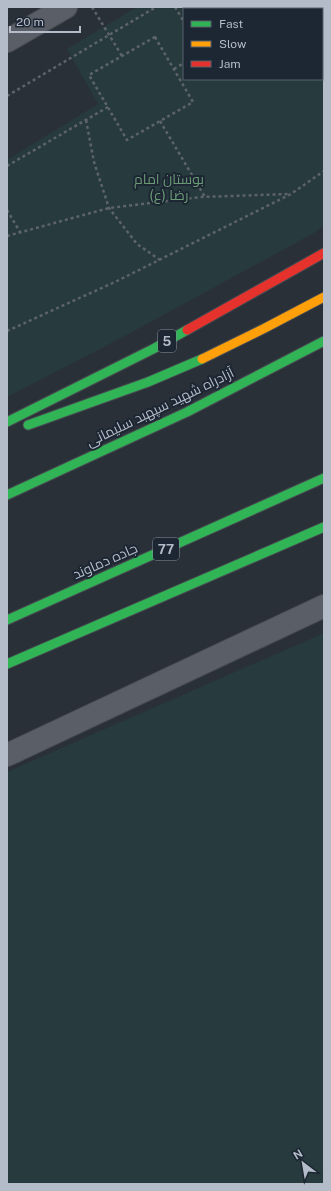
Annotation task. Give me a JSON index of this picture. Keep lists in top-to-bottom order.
{
  "streets": {
    "highway": [
      "5",
      "آزادراه شهید سپهبد سلیمانی",
      "77",
      "جاده دماوند"
    ]
  },
  "parks": ["بوستان امام رضا (ع)"],
  "legend": ["Fast", "Slow", "Jam"],
  "scale_bar": "20 m",
  "north": "top left"
}
